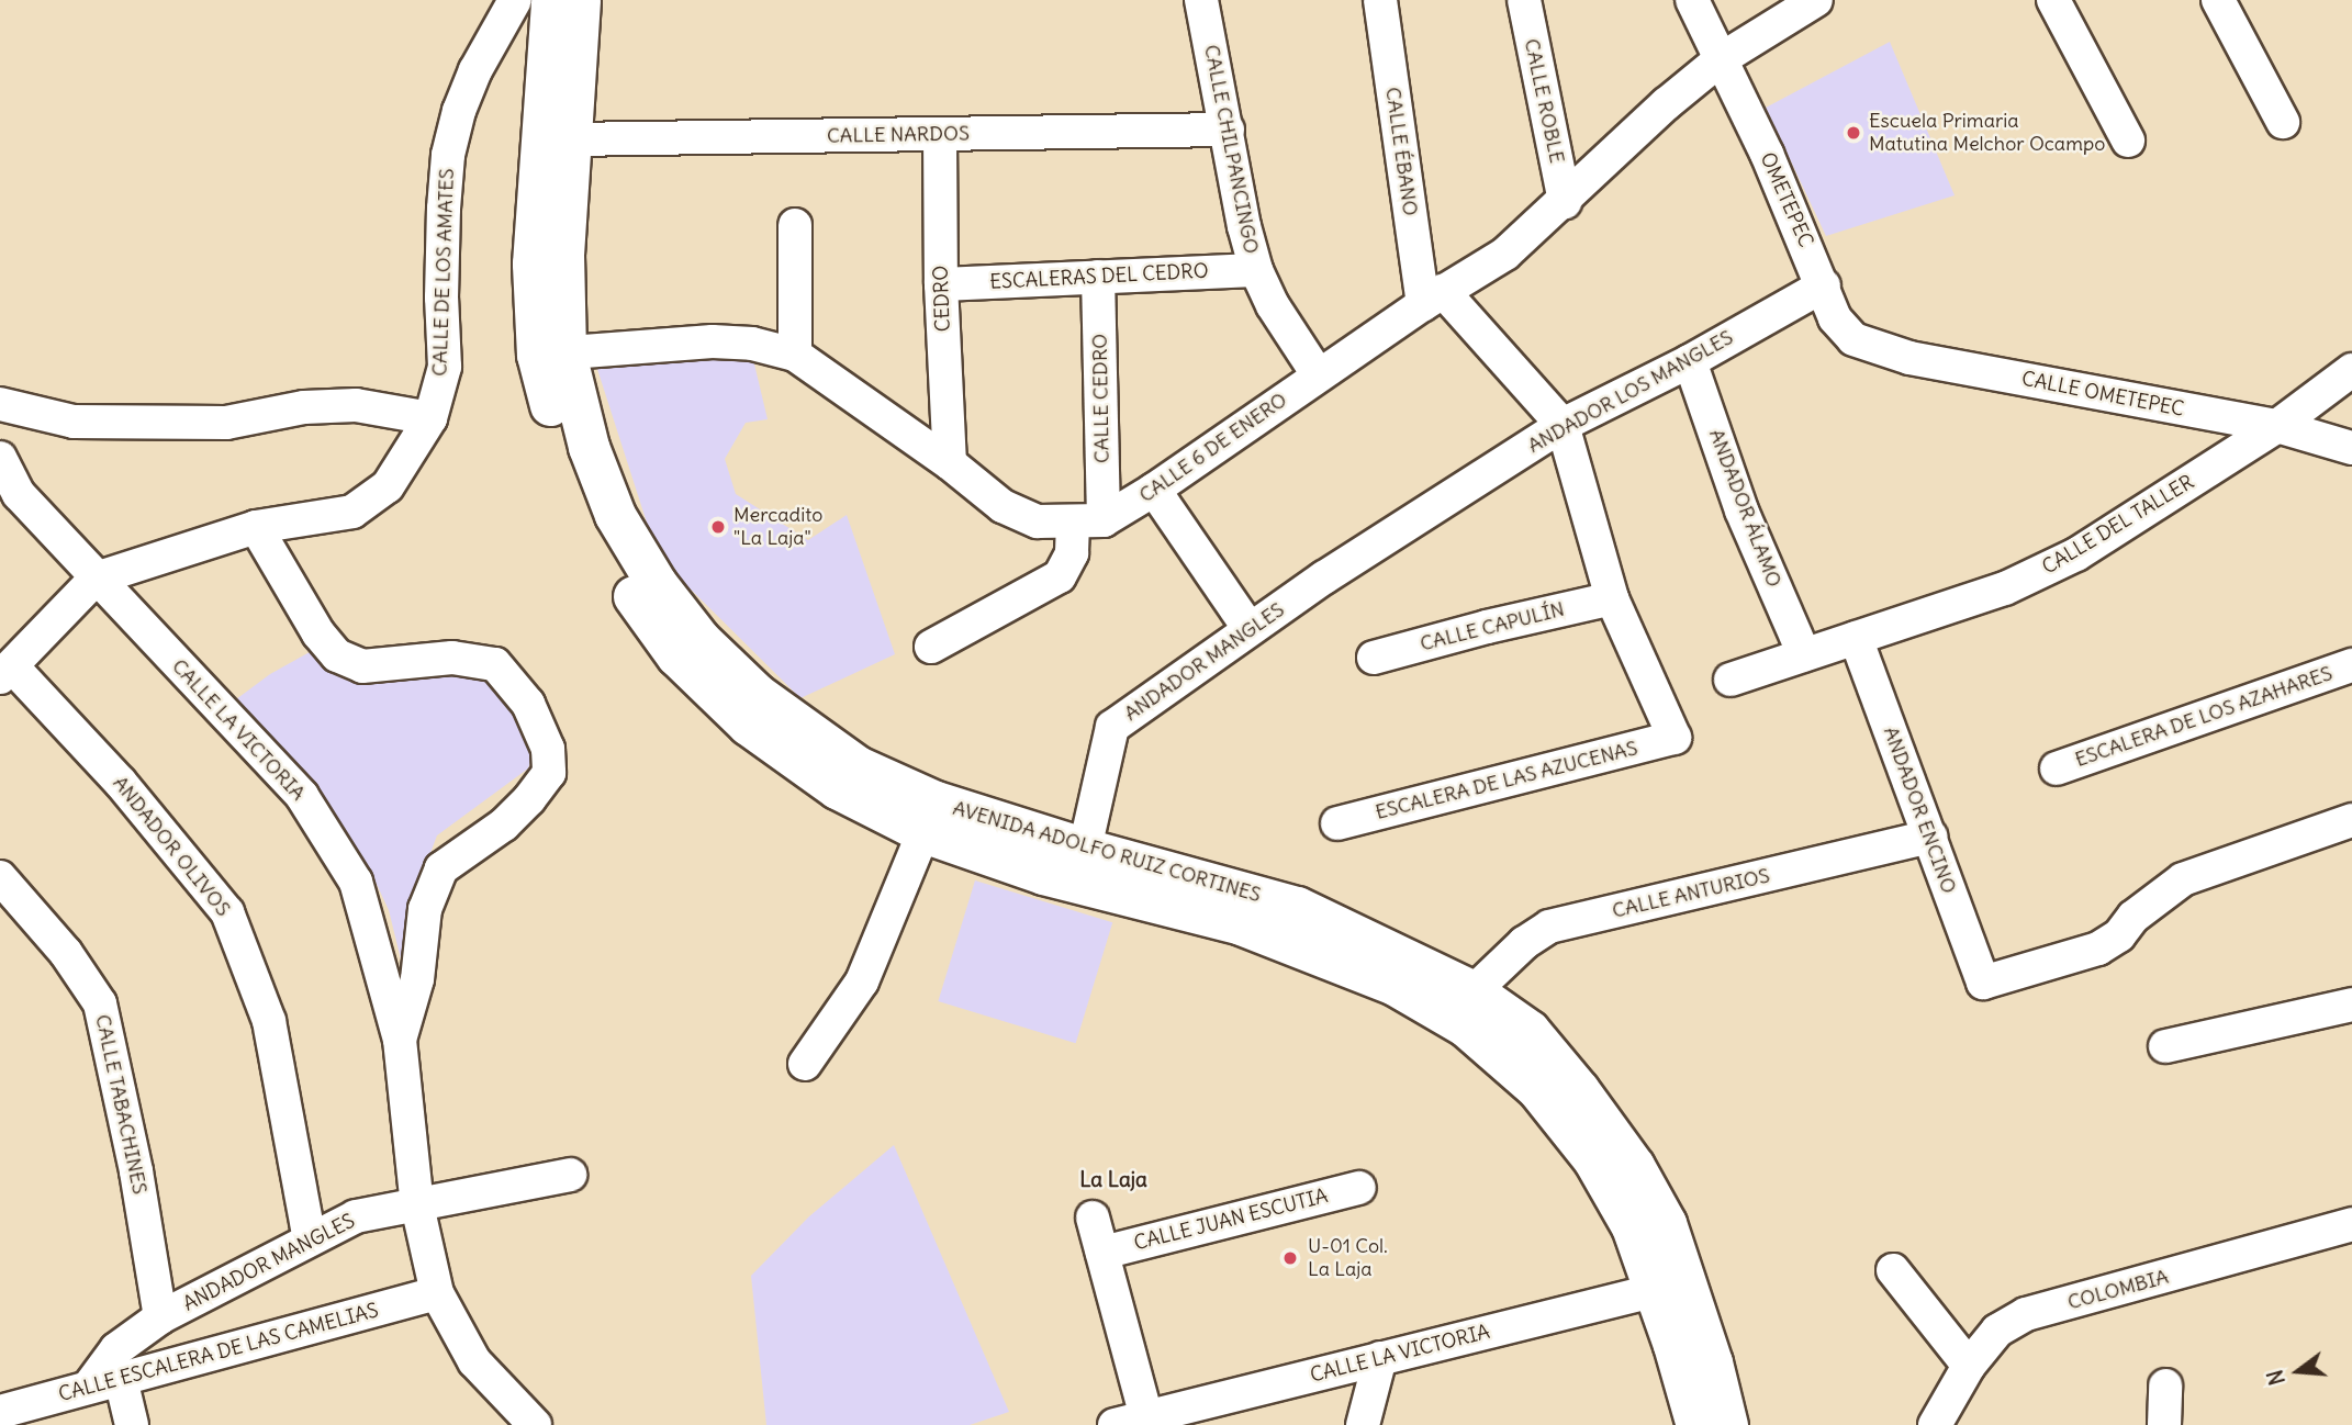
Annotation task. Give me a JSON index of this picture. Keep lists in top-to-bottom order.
{
  "streets": {
    "main road": ["AVENIDA ADOLFO RUIZ CORTINES"],
    "street": [
      "CALLE ROBLE",
      "CALLE NARDOS",
      "CALLE CHILPANCINGO",
      "CALLE ÉBANO",
      "OMETEPEC",
      "CALLE DE LOS AMATES",
      "ESCALERAS DEL CEDRO",
      "CEDRO",
      "ANDADOR LOS MANGLES",
      "CALLE OMETEPEC",
      "CALLE CEDRO",
      "CALLE 6 DE ENERO",
      "ANDADOR ÁLAMO",
      "CALLE DEL TALLER",
      "CALLE CAPULÍN",
      "ANDADOR MANGLES",
      "ESCALERA DE LOS AZAHARES",
      "CALLE LA VICTORIA",
      "ESCALERA DE LAS AZUCENAS",
      "ANDADOR ENCINO",
      "ANDADOR OLIVOS",
      "CALLE ANTURIOS",
      "CALLE TABACHINES",
      "CALLE JUAN ESCUTIA",
      "COLOMBIA",
      "CALLE ESCALERA DE LAS CAMELIAS"
    ]
  },
  "crossings": [
    ["CALLE ROBLE", "CALLE 6 DE ENERO"],
    ["CALLE NARDOS", "CALLE CHILPANCINGO"],
    ["CALLE NARDOS", "CEDRO"],
    ["CALLE NARDOS", "AVENIDA ADOLFO RUIZ CORTINES"],
    ["CALLE CHILPANCINGO", "ESCALERAS DEL CEDRO"],
    ["CALLE CHILPANCINGO", "CALLE 6 DE ENERO"],
    ["CALLE ÉBANO", "CALLE 6 DE ENERO"],
    ["OMETEPEC", "ANDADOR LOS MANGLES"],
    ["OMETEPEC", "CALLE OMETEPEC"],
    ["OMETEPEC", "CALLE 6 DE ENERO"],
    ["CALLE DE LOS AMATES", "CALLE LA VICTORIA"],
    ["ESCALERAS DEL CEDRO", "CEDRO"],
    ["ESCALERAS DEL CEDRO", "CALLE CEDRO"],
    ["ANDADOR LOS MANGLES", "ANDADOR ÁLAMO"],
    ["ANDADOR LOS MANGLES", "ANDADOR MANGLES"],
    ["CALLE OMETEPEC", "CALLE DEL TALLER"],
    ["CALLE CEDRO", "CALLE 6 DE ENERO"],
    ["ANDADOR ÁLAMO", "CALLE DEL TALLER"],
    ["CALLE DEL TALLER", "ANDADOR ENCINO"],
    ["CALLE CAPULÍN", "ESCALERA DE LAS AZUCENAS"],
    ["ANDADOR MANGLES", "CALLE LA VICTORIA"],
    ["ANDADOR MANGLES", "ANDADOR OLIVOS"],
    ["ANDADOR MANGLES", "AVENIDA ADOLFO RUIZ CORTINES"],
    ["ANDADOR MANGLES", "CALLE TABACHINES"],
    ["ANDADOR MANGLES", "CALLE ESCALERA DE LAS CAMELIAS"],
    ["CALLE LA VICTORIA", "AVENIDA ADOLFO RUIZ CORTINES"],
    ["CALLE LA VICTORIA", "CALLE ESCALERA DE LAS CAMELIAS"],
    ["ANDADOR ENCINO", "CALLE ANTURIOS"],
    ["AVENIDA ADOLFO RUIZ CORTINES", "CALLE ANTURIOS"]
  ],
  "districts": ["La Laja"],
  "places": ["Escuela Primaria Matutina Melchor Ocampo", "Mercadito \"La Laja\"", "U-01 Col. La Laja"],
  "north": "left"
}
